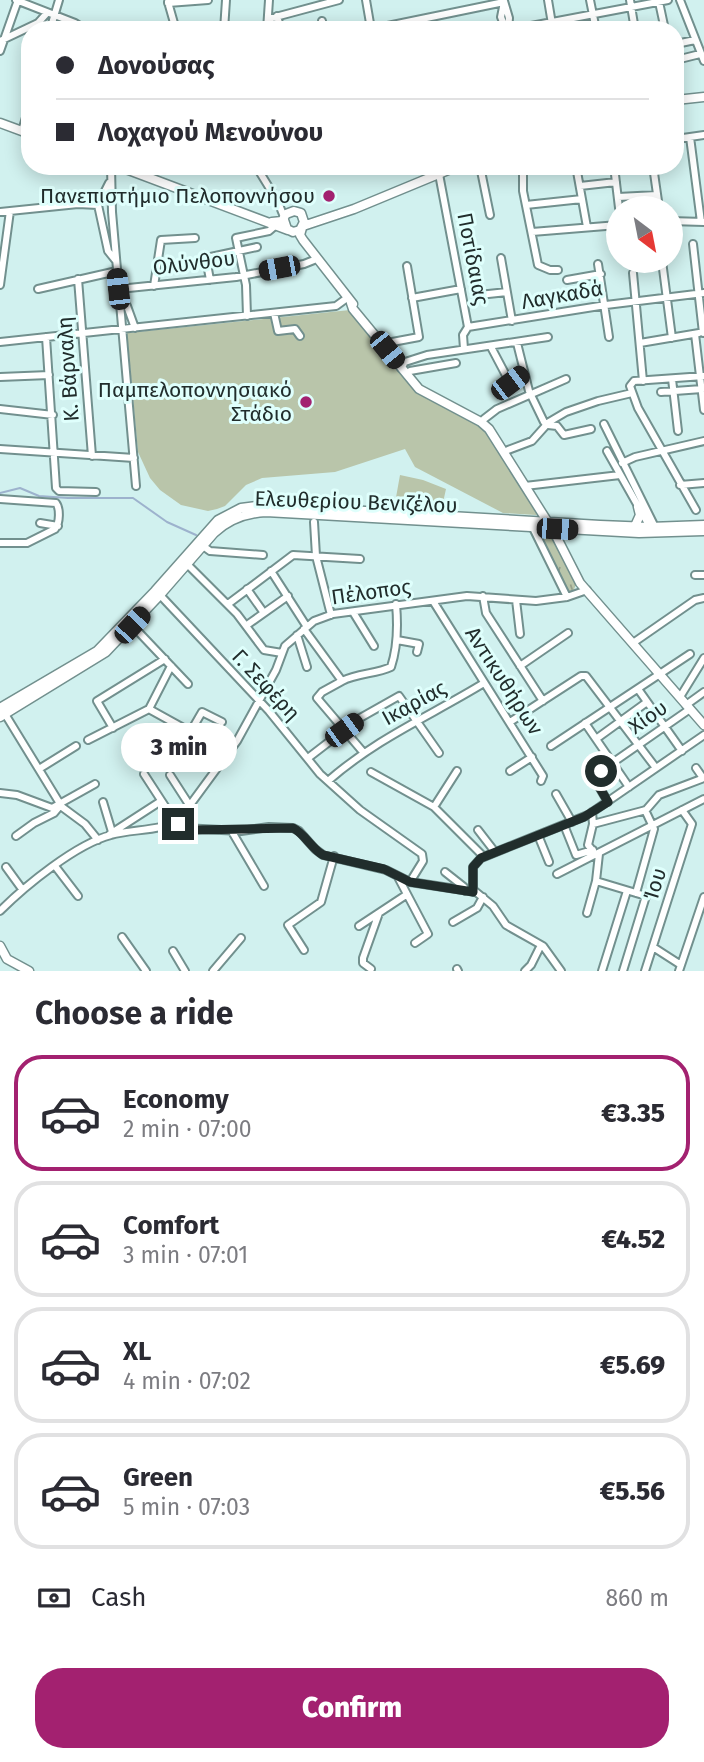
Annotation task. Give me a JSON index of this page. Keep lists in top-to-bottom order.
{
  "streets": {
    "main road": ["Ελευθερίου Βενιζέλου"],
    "street": [
      "Ποτίδαιας",
      "Ολύνθου",
      "Λαγκαδά",
      "Κ. Βάρναλη",
      "Πέλοπος",
      "Αντικυθήρων",
      "Γ. Σεφέρη",
      "Ικαρίας",
      "Χίου",
      "Ίου"
    ]
  },
  "crossings": [
    ["Ποτίδαιας", "Λαγκαδά"],
    ["Ελευθερίου Βενιζέλου", "Γ. Σεφέρη"],
    ["Πέλοπος", "Αντικυθήρων"],
    ["Πέλοπος", "Γ. Σεφέρη"],
    ["Αντικυθήρων", "Ικαρίας"],
    ["Γ. Σεφέρη", "Ικαρίας"]
  ],
  "places": ["Πανεπιστήμιο Πελοποννήσου", "Παμπελοποννησιακό Στάδιο"],
  "north": "bottom right",
  "page": {
    "banner": ["Δονούσας", "Λοχαγού Μενούνου"],
    "bubble": "3 min",
    "heading": "Choose a ride",
    "list": [
      {
        "name": "Economy",
        "note": "2 min · 07:00",
        "value": "€3.35"
      },
      {
        "name": "Comfort",
        "note": "3 min · 07:01",
        "value": "€4.52"
      },
      {
        "name": "XL",
        "note": "4 min · 07:02",
        "value": "€5.69"
      },
      {
        "name": "Green",
        "note": "5 min · 07:03",
        "value": "€5.56"
      }
    ],
    "pay": ["Cash", "860 m"],
    "buttons": "Confirm"
  }
}
